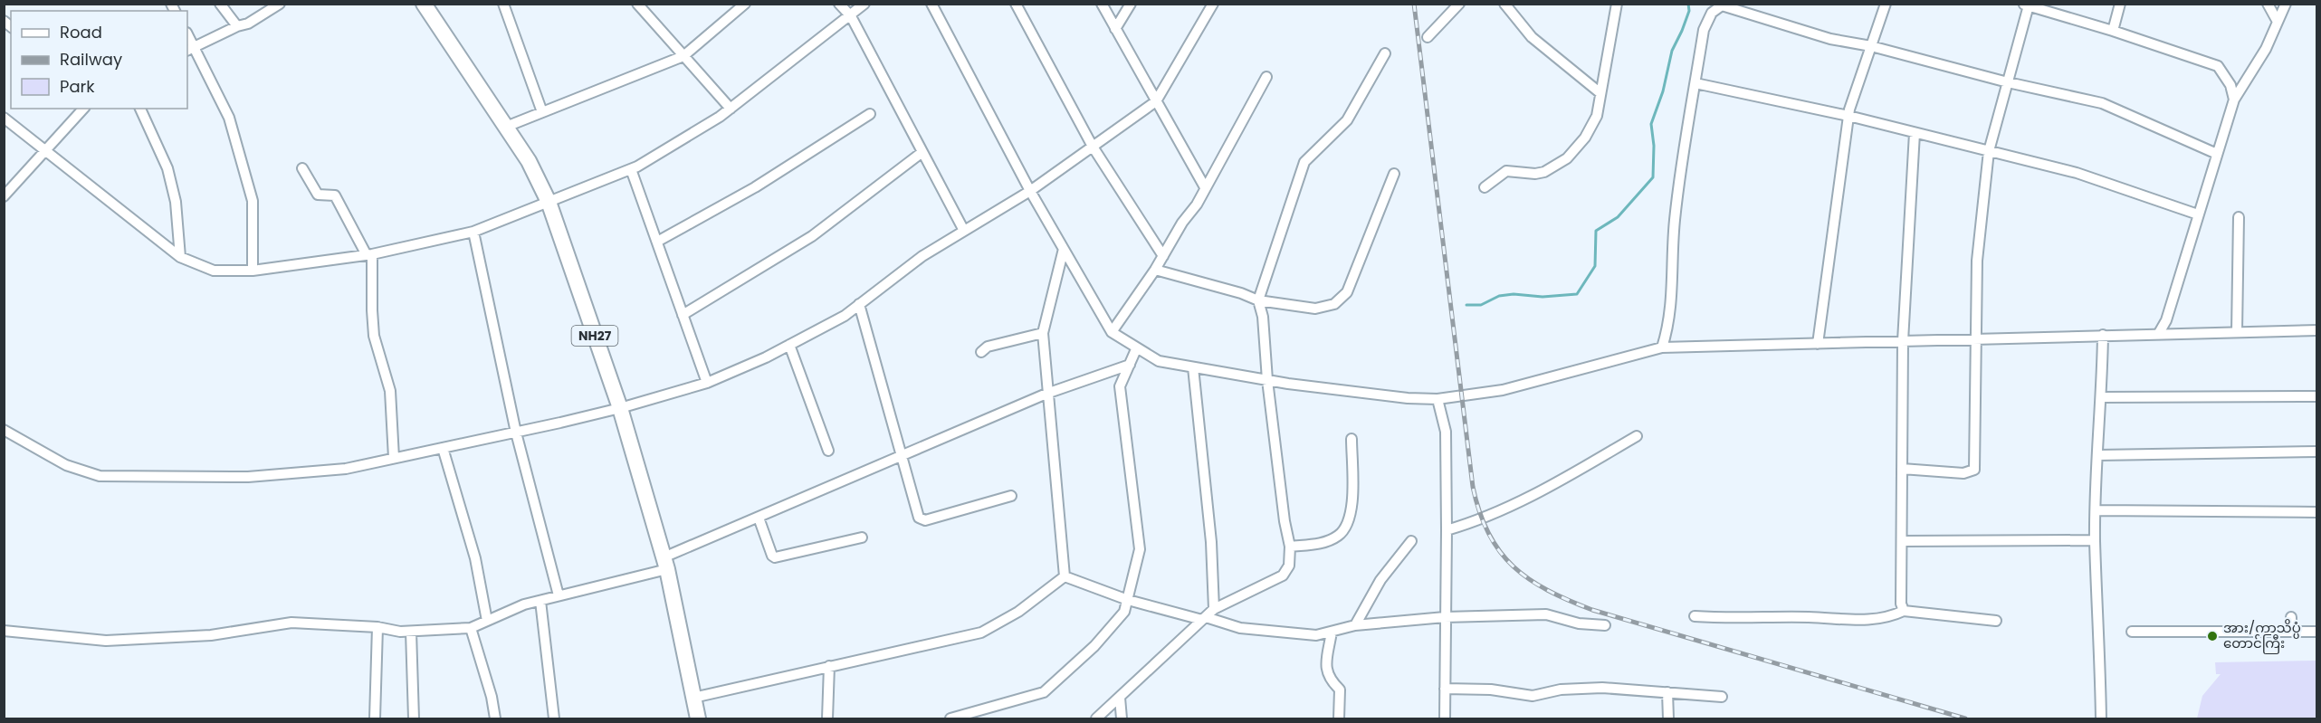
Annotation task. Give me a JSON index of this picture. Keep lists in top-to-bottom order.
{
  "streets": {
    "highway": ["NH27"]
  },
  "places": ["အား/ကာသိပ္ပံ တောင်ကြီး"],
  "legend": ["Road", "Railway", "Park"]
}
